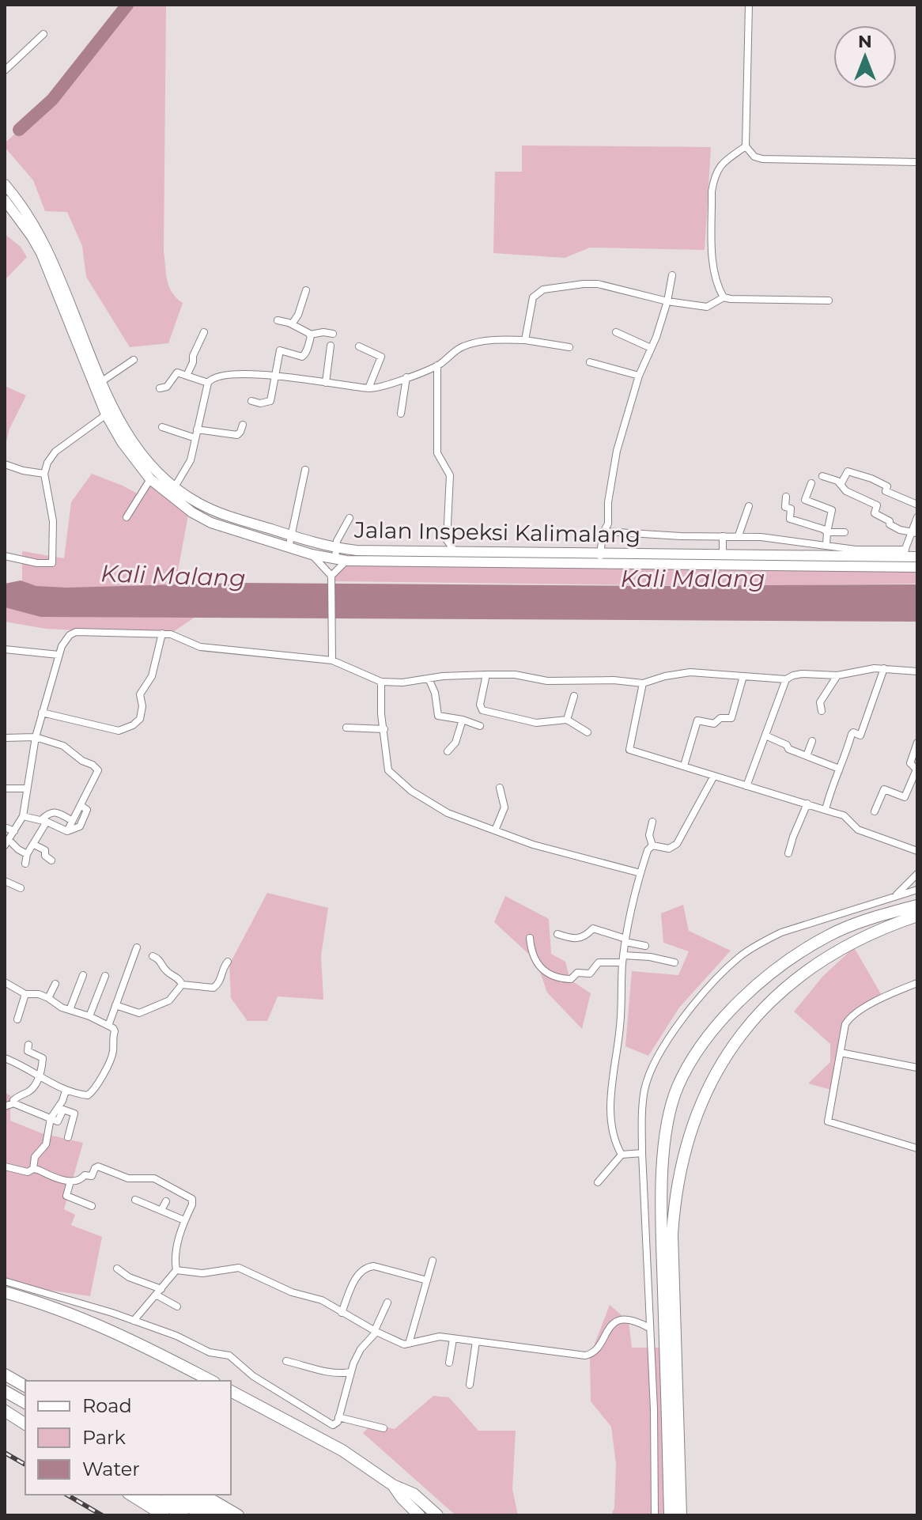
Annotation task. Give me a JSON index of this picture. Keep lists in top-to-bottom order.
{
  "streets": {
    "main road": ["Jalan Inspeksi Kalimalang"]
  },
  "water": ["Kali Malang"],
  "legend": ["Road", "Park", "Water"],
  "north": "top"
}
